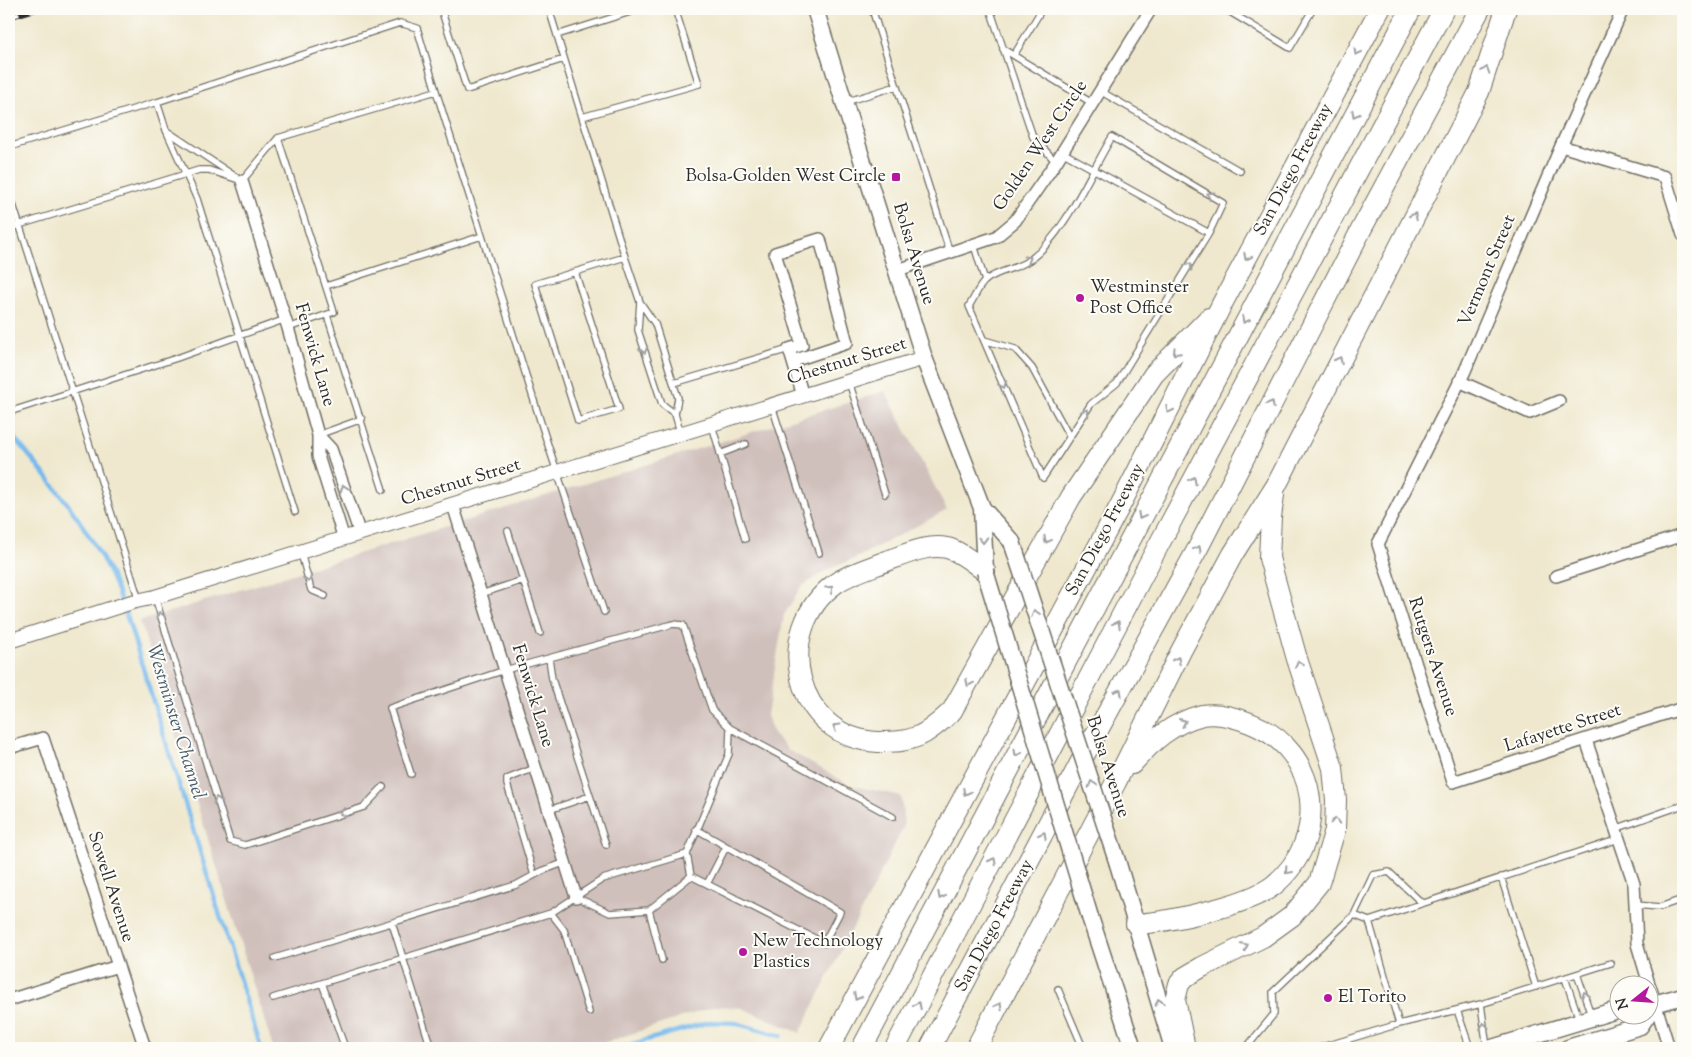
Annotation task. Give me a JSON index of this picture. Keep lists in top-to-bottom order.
{
  "streets": {
    "highway": ["San Diego Freeway"],
    "main road": ["Bolsa Avenue"],
    "street": [
      "Golden West Circle",
      "Vermont Street",
      "Fenwick Lane",
      "Chestnut Street",
      "Rutgers Avenue",
      "Lafayette Street",
      "Sowell Avenue"
    ]
  },
  "crossings": [
    ["Golden West Circle", "Bolsa Avenue"],
    ["Bolsa Avenue", "Chestnut Street"],
    ["Vermont Street", "Rutgers Avenue"],
    ["Fenwick Lane", "Chestnut Street"],
    ["Rutgers Avenue", "Lafayette Street"]
  ],
  "water": ["Westminster Channel"],
  "places": {
    "transit": ["Bolsa-Golden West Circle"],
    "other": ["Westminster Post Office", "New Technology Plastics", "El Torito"]
  },
  "north": "left"
}
